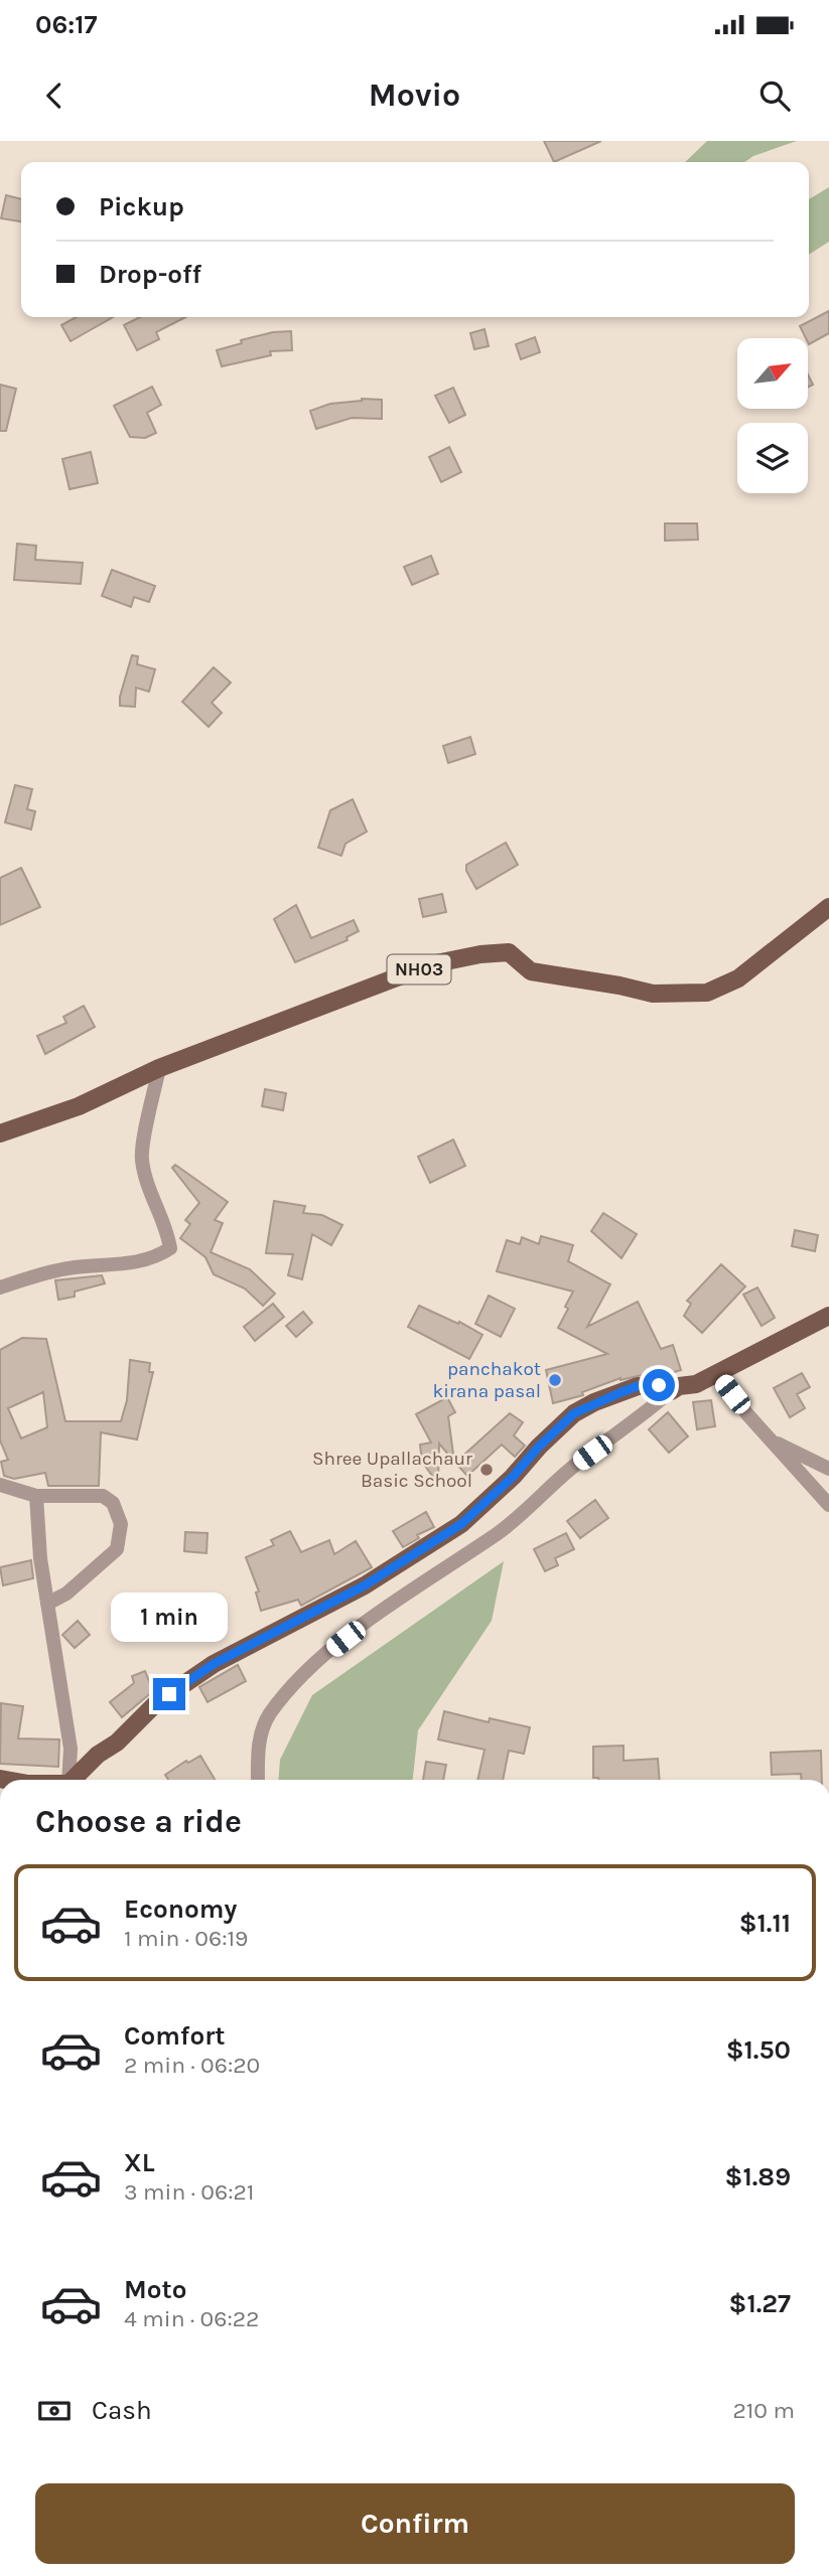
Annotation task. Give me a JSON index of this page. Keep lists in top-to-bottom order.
{
  "streets": {
    "main road": ["NH03"]
  },
  "places": ["panchakot kirana pasal", "Shree Upallachaur Basic School"],
  "north": "top right",
  "page": {
    "status": "06:17",
    "header": "Movio",
    "banner": ["Pickup", "Drop-off"],
    "bubble": "1 min",
    "heading": "Choose a ride",
    "list": [
      {
        "name": "Economy",
        "note": "1 min · 06:19",
        "value": "$1.11"
      },
      {
        "name": "Comfort",
        "note": "2 min · 06:20",
        "value": "$1.50"
      },
      {
        "name": "XL",
        "note": "3 min · 06:21",
        "value": "$1.89"
      },
      {
        "name": "Moto",
        "note": "4 min · 06:22",
        "value": "$1.27"
      }
    ],
    "pay": ["Cash", "210 m"],
    "buttons": "Confirm"
  }
}
